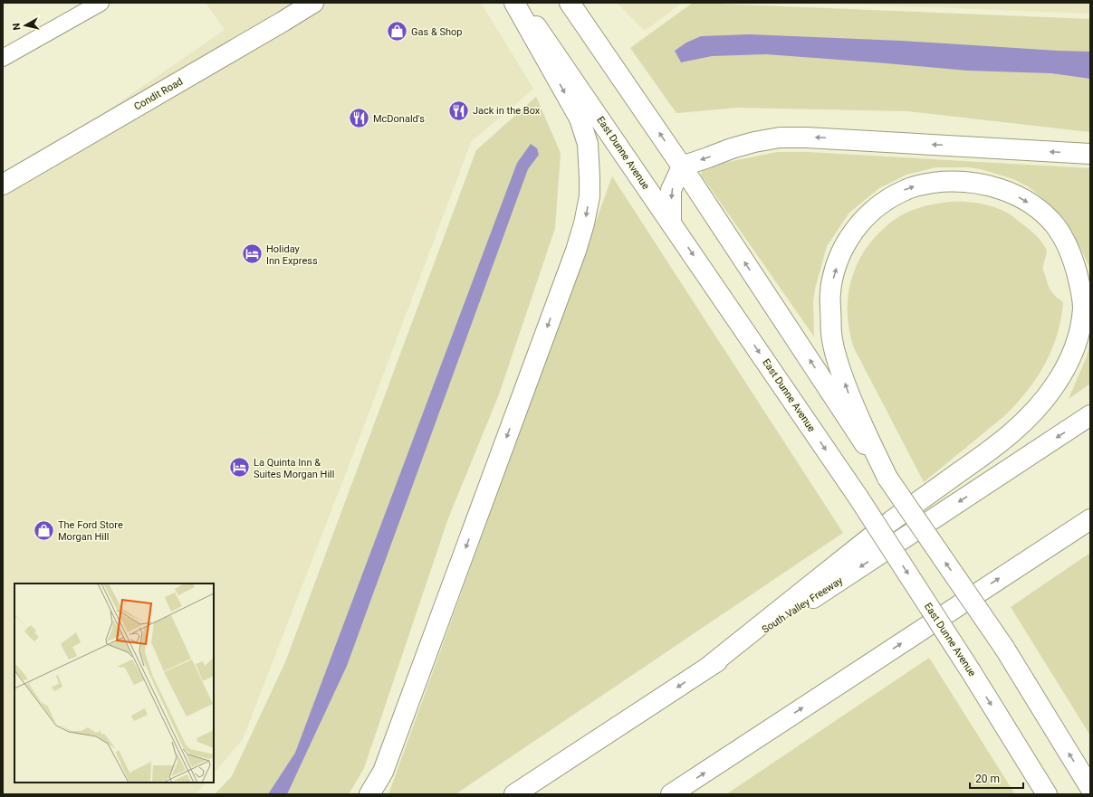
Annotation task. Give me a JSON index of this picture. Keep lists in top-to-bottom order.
{
  "streets": {
    "main road": ["Condit Road", "East Dunne Avenue", "South Valley Freeway"]
  },
  "places": {
    "shop": ["Gas & Shop", "The Ford Store Morgan Hill"],
    "restaurant": ["Jack in the Box", "McDonald's"],
    "hotel": ["Holiday Inn Express", "La Quinta Inn & Suites Morgan Hill"]
  },
  "scale_bar": "20 m",
  "north": "left"
}
